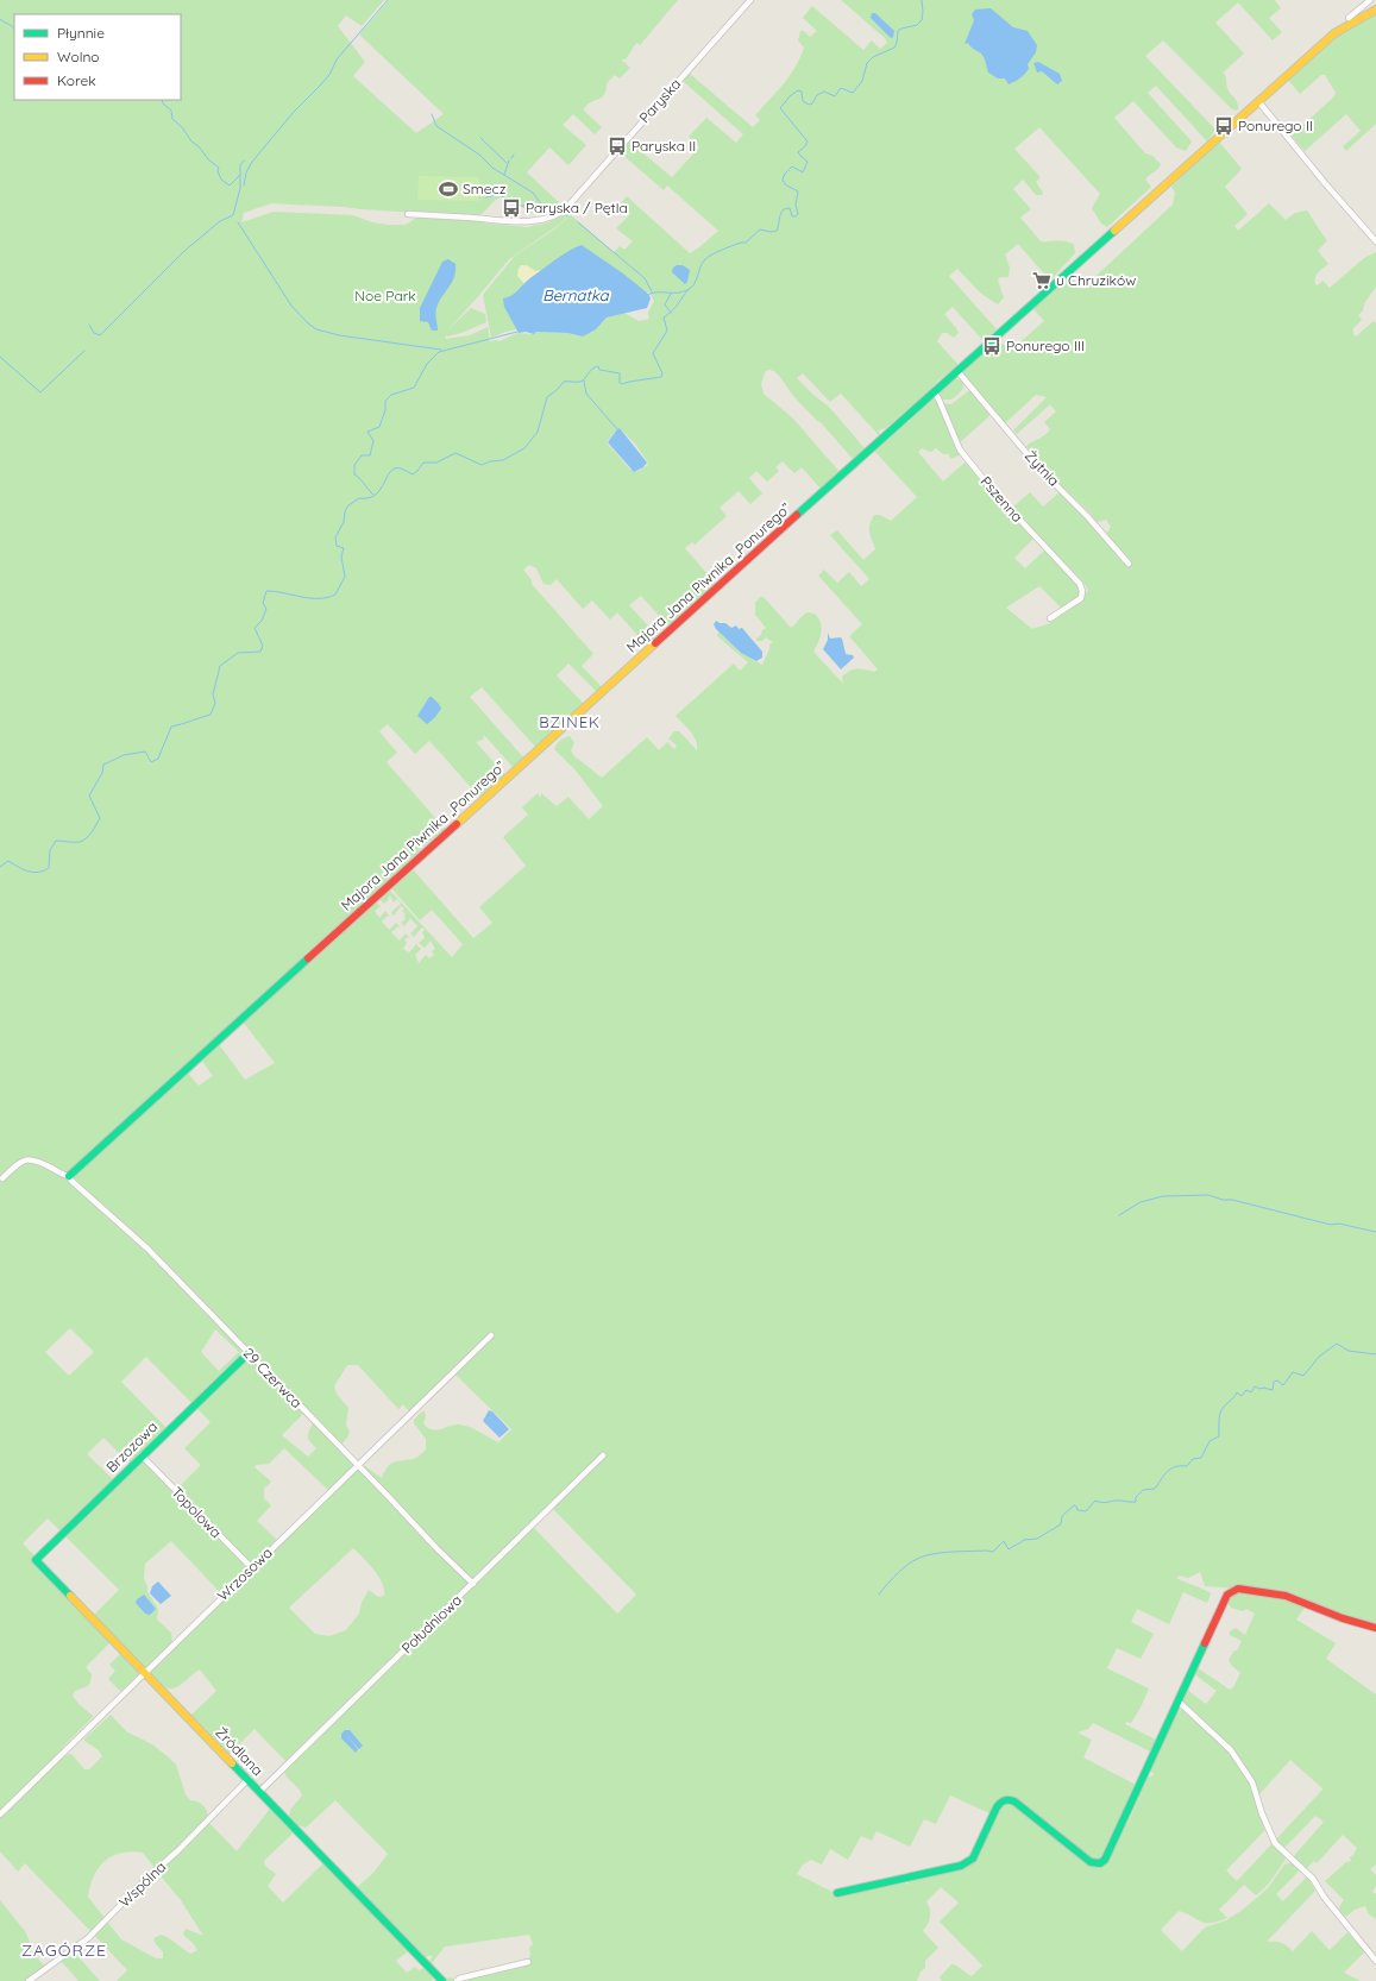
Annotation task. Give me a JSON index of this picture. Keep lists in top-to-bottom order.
{
  "streets": {
    "street": [
      "Paryska",
      "Żytnia",
      "Pszenna",
      "Majora Jana Piwnika „Ponurego”",
      "29 Czerwca",
      "Brzozowa",
      "Topolowa",
      "Wrzosowa",
      "Południowa",
      "Źródlana",
      "Wspólna"
    ]
  },
  "crossings": [
    ["Żytnia", "Majora Jana Piwnika „Ponurego”"],
    ["Pszenna", "Majora Jana Piwnika „Ponurego”"],
    ["Majora Jana Piwnika „Ponurego”", "29 Czerwca"],
    ["29 Czerwca", "Brzozowa"],
    ["29 Czerwca", "Wrzosowa"],
    ["29 Czerwca", "Południowa"],
    ["Brzozowa", "Topolowa"],
    ["Brzozowa", "Źródlana"],
    ["Topolowa", "Wrzosowa"],
    ["Wrzosowa", "Źródlana"],
    ["Południowa", "Źródlana"],
    ["Źródlana", "Wspólna"]
  ],
  "districts": ["BZINEK", "ZAGÓRZE"],
  "water": ["Bernatka"],
  "parks": ["Noe Park"],
  "places": {
    "bus stop": [
      "Ponurego II",
      "Paryska II",
      "Paryska / Pętla",
      "Ponurego III"
    ],
    "sports": ["Smecz"],
    "supermarket": ["u Chruzików"]
  },
  "legend": ["Płynnie", "Wolno", "Korek"]
}
